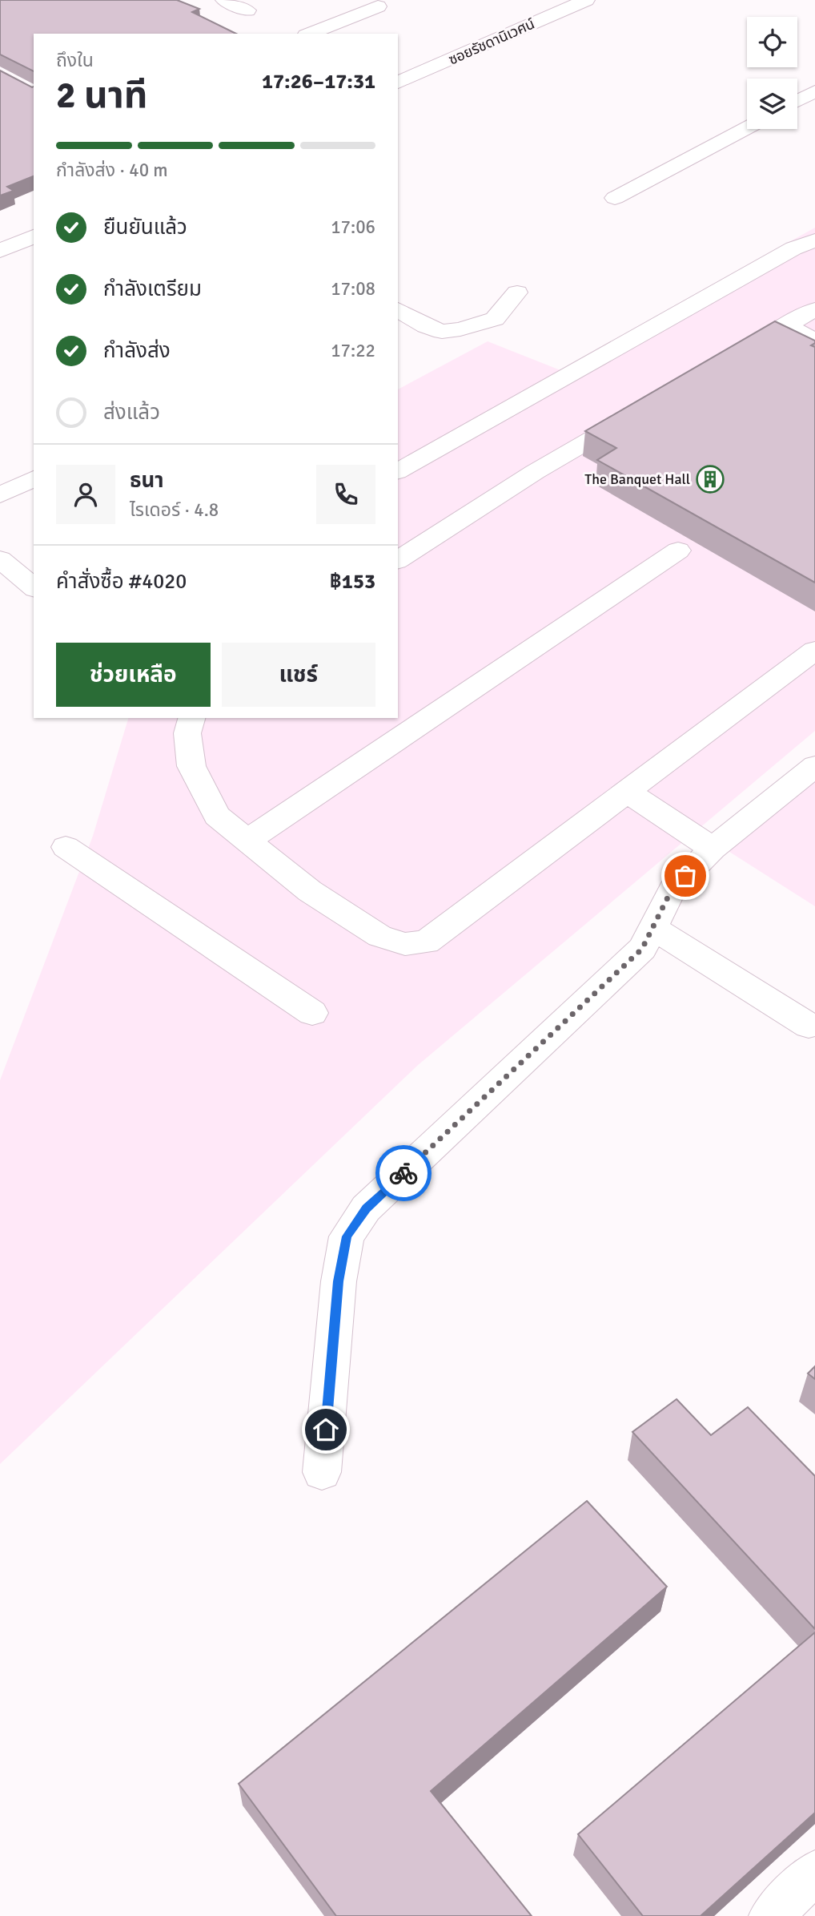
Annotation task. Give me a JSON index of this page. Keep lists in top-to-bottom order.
{
  "streets": {
    "street": ["ซอยรัชดานิเวศน์"]
  },
  "places": {
    "building": ["The Banquet Hall"]
  },
  "page": {
    "heading": ["2 นาที", "ถึงใน", "17:26–17:31"],
    "panel": [
      "ธนา",
      "ไรเดอร์ · 4.8",
      "คำสั่งซื้อ #4020",
      "฿153"
    ],
    "bar": "กำลังส่ง · 40 m",
    "list": [
      ["ยืนยันแล้ว", "17:06"],
      ["กำลังเตรียม", "17:08"],
      ["กำลังส่ง", "17:22"],
      "ส่งแล้ว"
    ],
    "buttons": ["ช่วยเหลือ", "แชร์"]
  }
}
